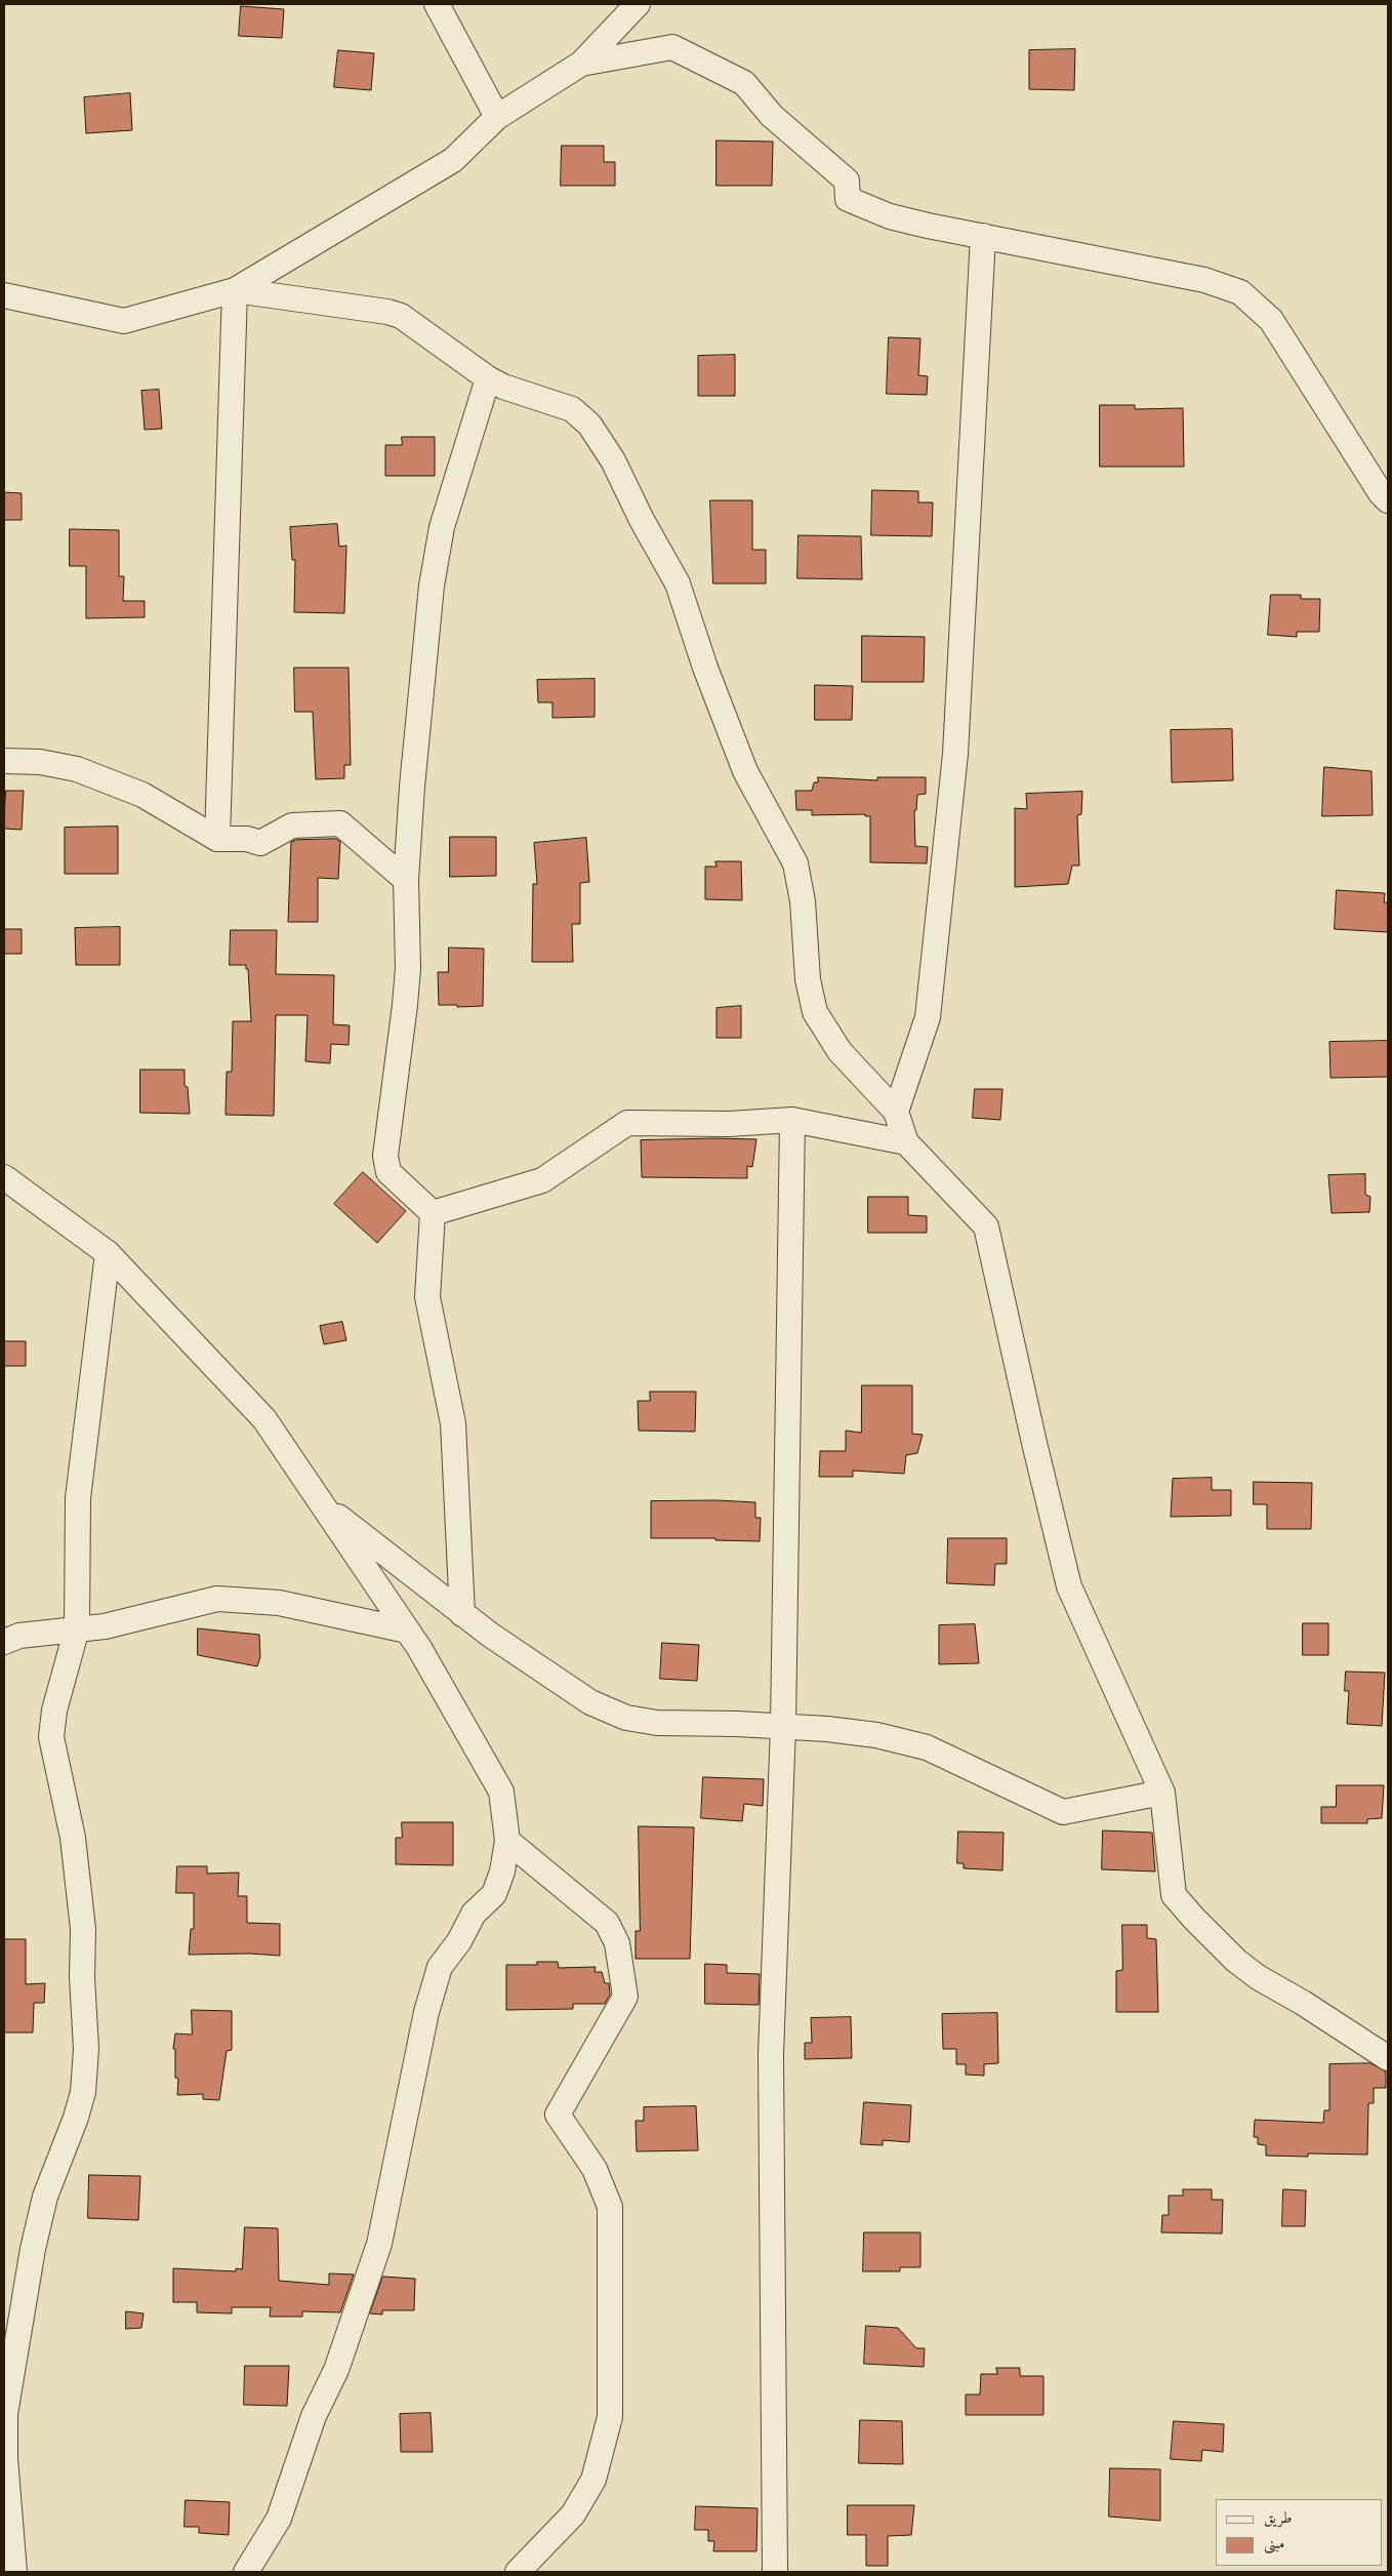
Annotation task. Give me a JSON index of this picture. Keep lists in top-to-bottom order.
{
  "legend": ["طريق", "مبنى"]
}
